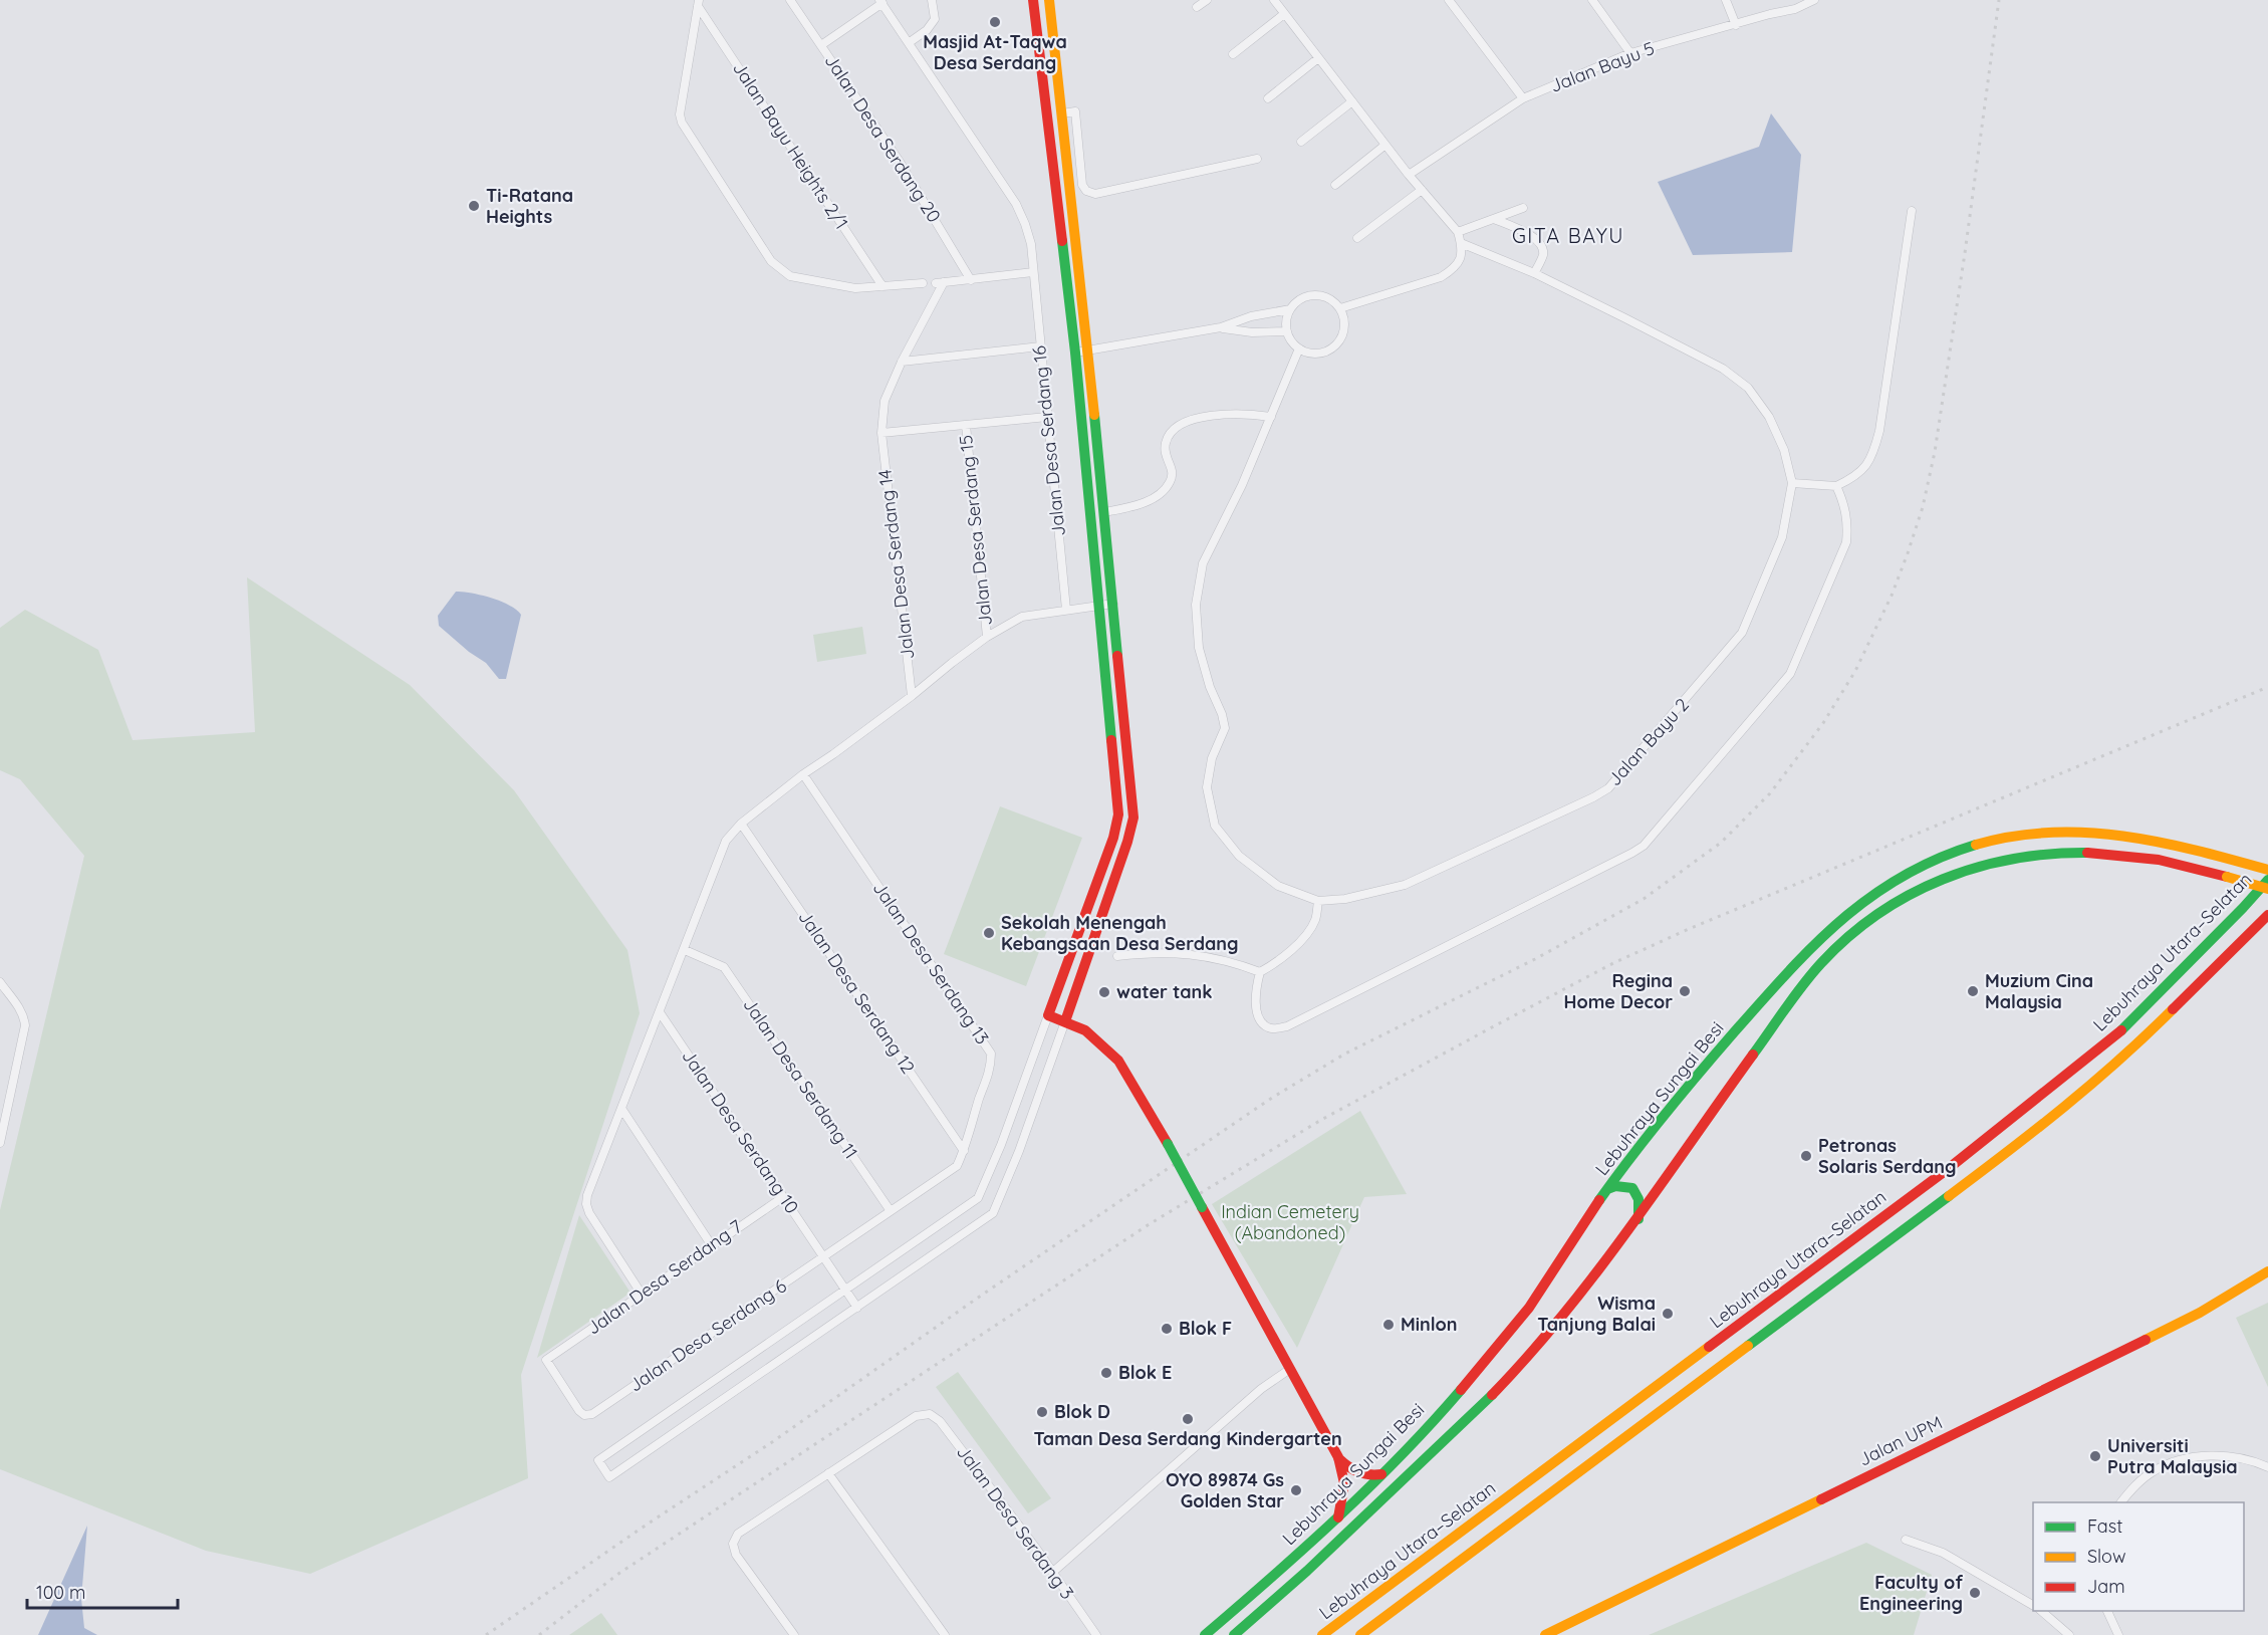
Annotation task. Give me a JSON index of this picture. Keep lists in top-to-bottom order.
{
  "streets": {
    "main road": ["Lebuhraya Utara–Selatan", "Lebuhraya Sungai Besi", "Jalan UPM"],
    "street": [
      "Jalan Bayu 5",
      "Jalan Desa Serdang 20",
      "Jalan Bayu Heights 2/1",
      "Jalan Desa Serdang 16",
      "Jalan Desa Serdang 15",
      "Jalan Desa Serdang 14",
      "Jalan Bayu 2",
      "Jalan Desa Serdang 13",
      "Jalan Desa Serdang 12",
      "Jalan Desa Serdang 11",
      "Jalan Desa Serdang 10",
      "Jalan Desa Serdang 7",
      "Jalan Desa Serdang 6",
      "Jalan Desa Serdang 3"
    ]
  },
  "crossings": [
    ["Jalan Desa Serdang 20", "Jalan Desa Serdang 14"],
    ["Jalan Desa Serdang 13", "Jalan Desa Serdang 12"],
    ["Jalan Desa Serdang 13", "Jalan Desa Serdang 6"],
    ["Jalan Desa Serdang 11", "Jalan Desa Serdang 6"],
    ["Jalan Desa Serdang 10", "Jalan Desa Serdang 7"],
    ["Jalan Desa Serdang 10", "Jalan Desa Serdang 6"],
    ["Jalan Desa Serdang 7", "Jalan Desa Serdang 6"]
  ],
  "districts": ["GITA BAYU"],
  "parks": ["Indian Cemetery (Abandoned)"],
  "places": [
    "Masjid At-Taqwa Desa Serdang",
    "Ti-Ratana Heights",
    "Sekolah Menengah Kebangsaan Desa Serdang",
    "Regina Home Decor",
    "Muzium Cina Malaysia",
    "water tank",
    "Petronas Solaris Serdang",
    "Wisma Tanjung Balai",
    "Minlon",
    "Blok F",
    "Blok E",
    "Blok D",
    "Taman Desa Serdang Kindergarten",
    "Universiti Putra Malaysia",
    "OYO 89874 Gs Golden Star",
    "Faculty of Engineering"
  ],
  "legend": ["Fast", "Slow", "Jam"],
  "scale_bar": "100 m"
}
